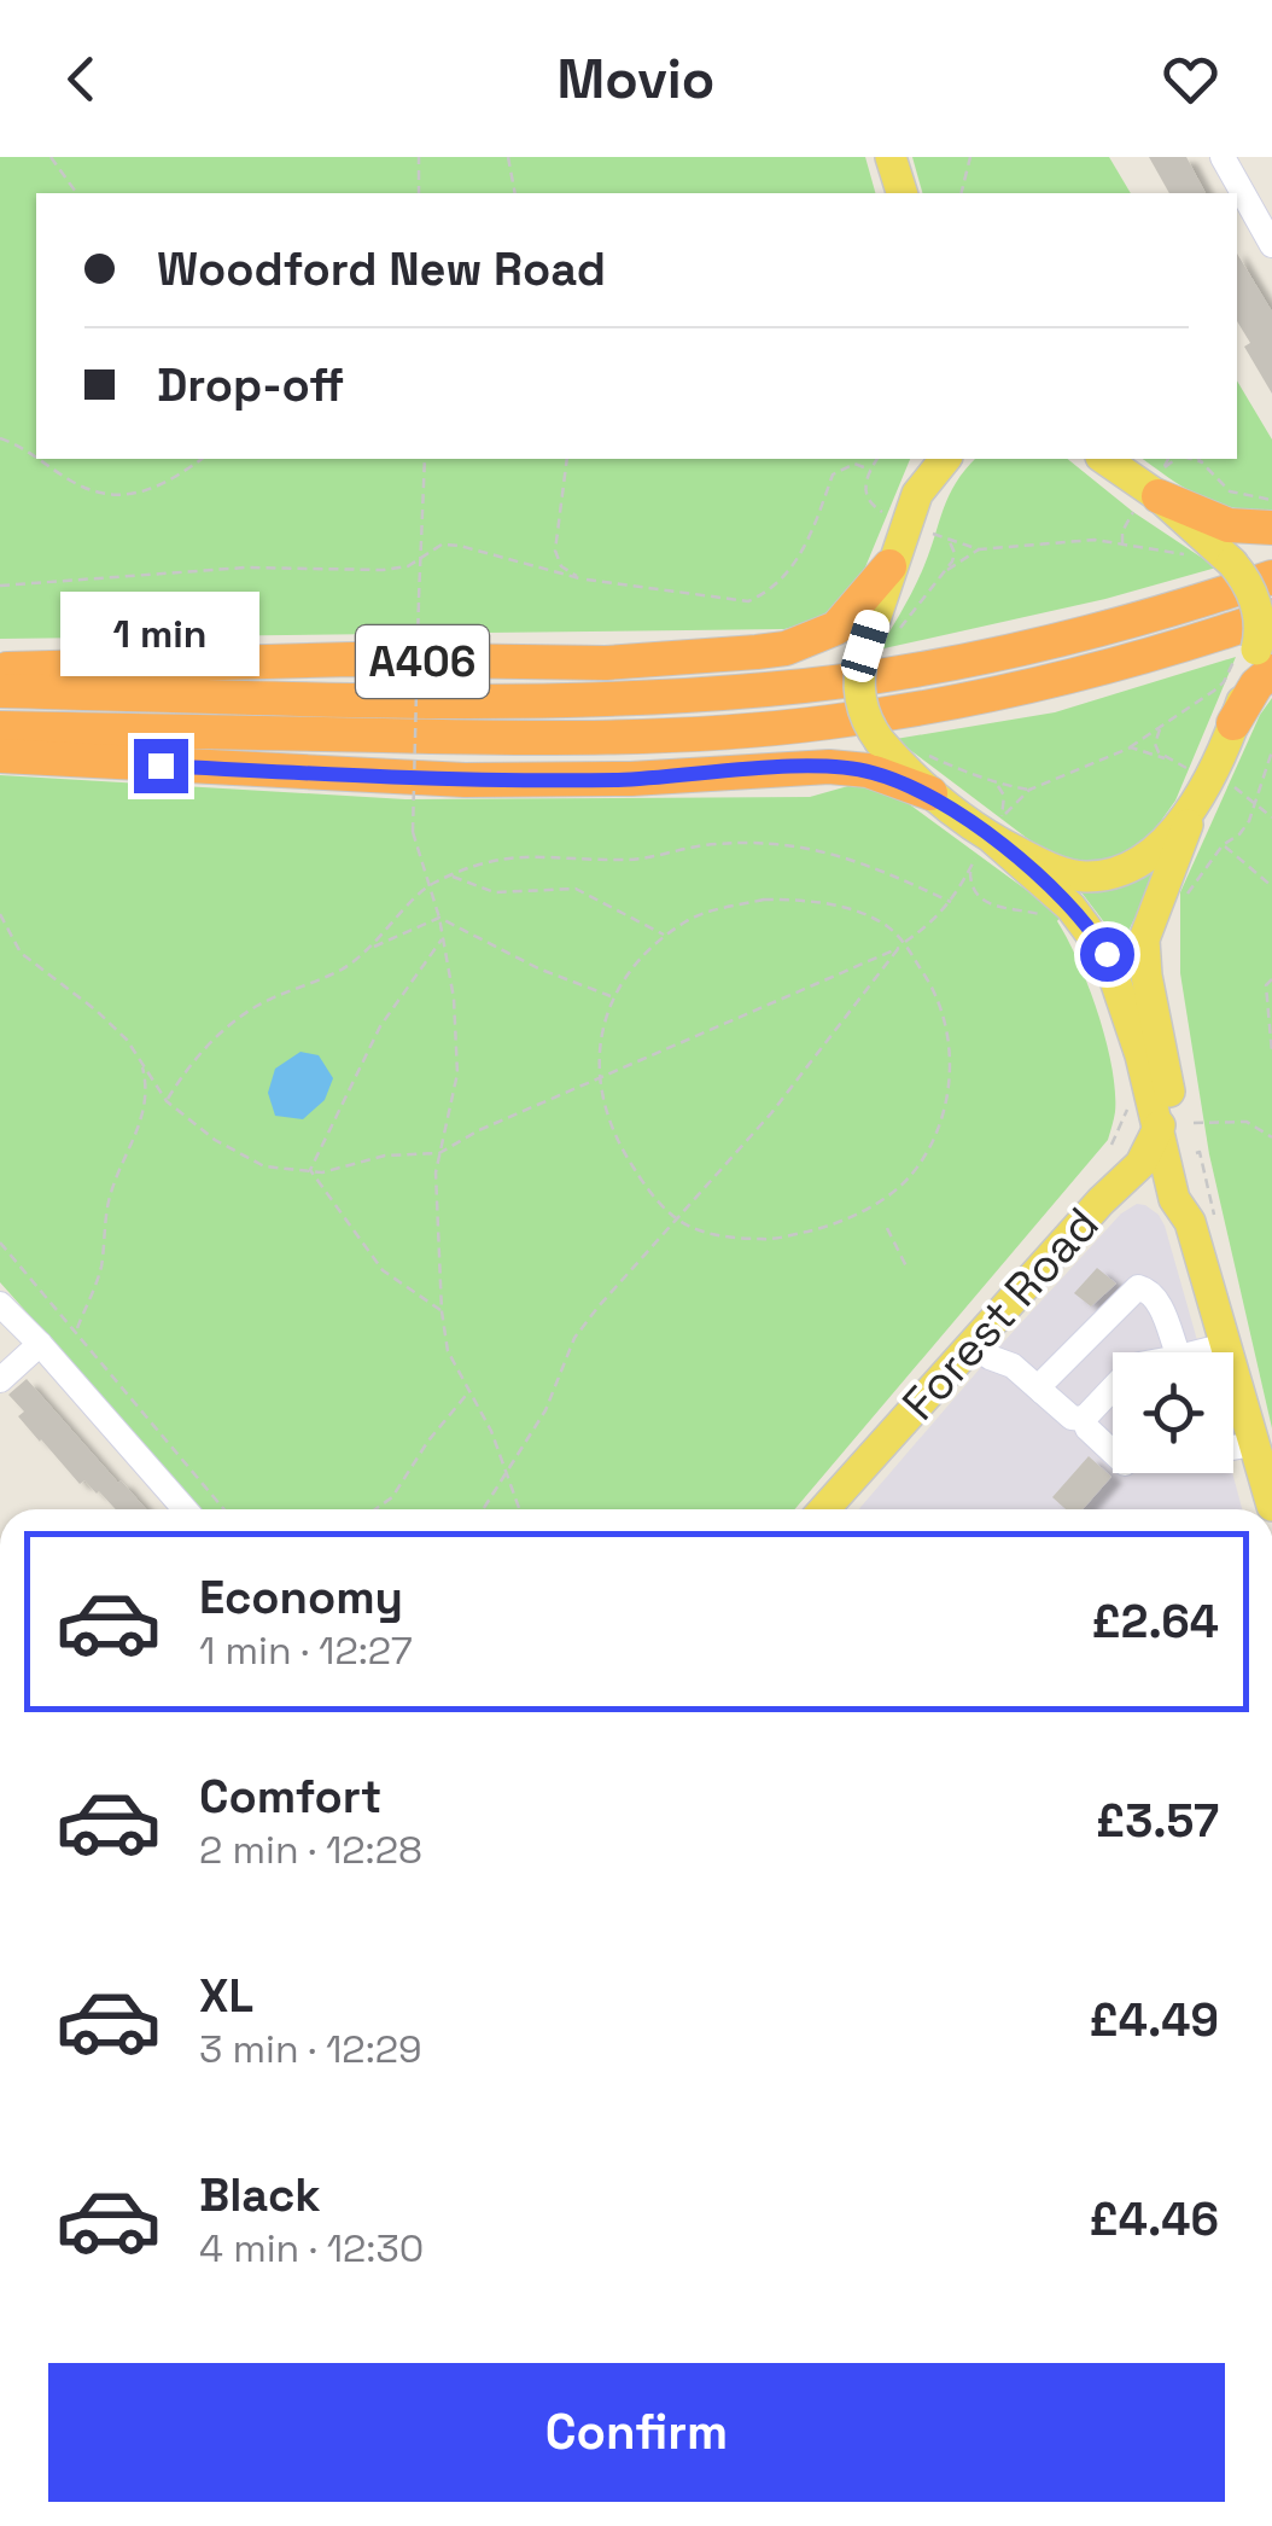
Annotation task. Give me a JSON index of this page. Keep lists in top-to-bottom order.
{
  "streets": {
    "highway": ["A406"],
    "main road": ["Forest Road"]
  },
  "page": {
    "header": "Movio",
    "banner": ["Woodford New Road", "Drop-off"],
    "bubble": "1 min",
    "list": [
      {
        "name": "Economy",
        "note": "1 min · 12:27",
        "value": "£2.64"
      },
      {
        "name": "Comfort",
        "note": "2 min · 12:28",
        "value": "£3.57"
      },
      {
        "name": "XL",
        "note": "3 min · 12:29",
        "value": "£4.49"
      },
      {
        "name": "Black",
        "note": "4 min · 12:30",
        "value": "£4.46"
      }
    ],
    "buttons": "Confirm"
  }
}
